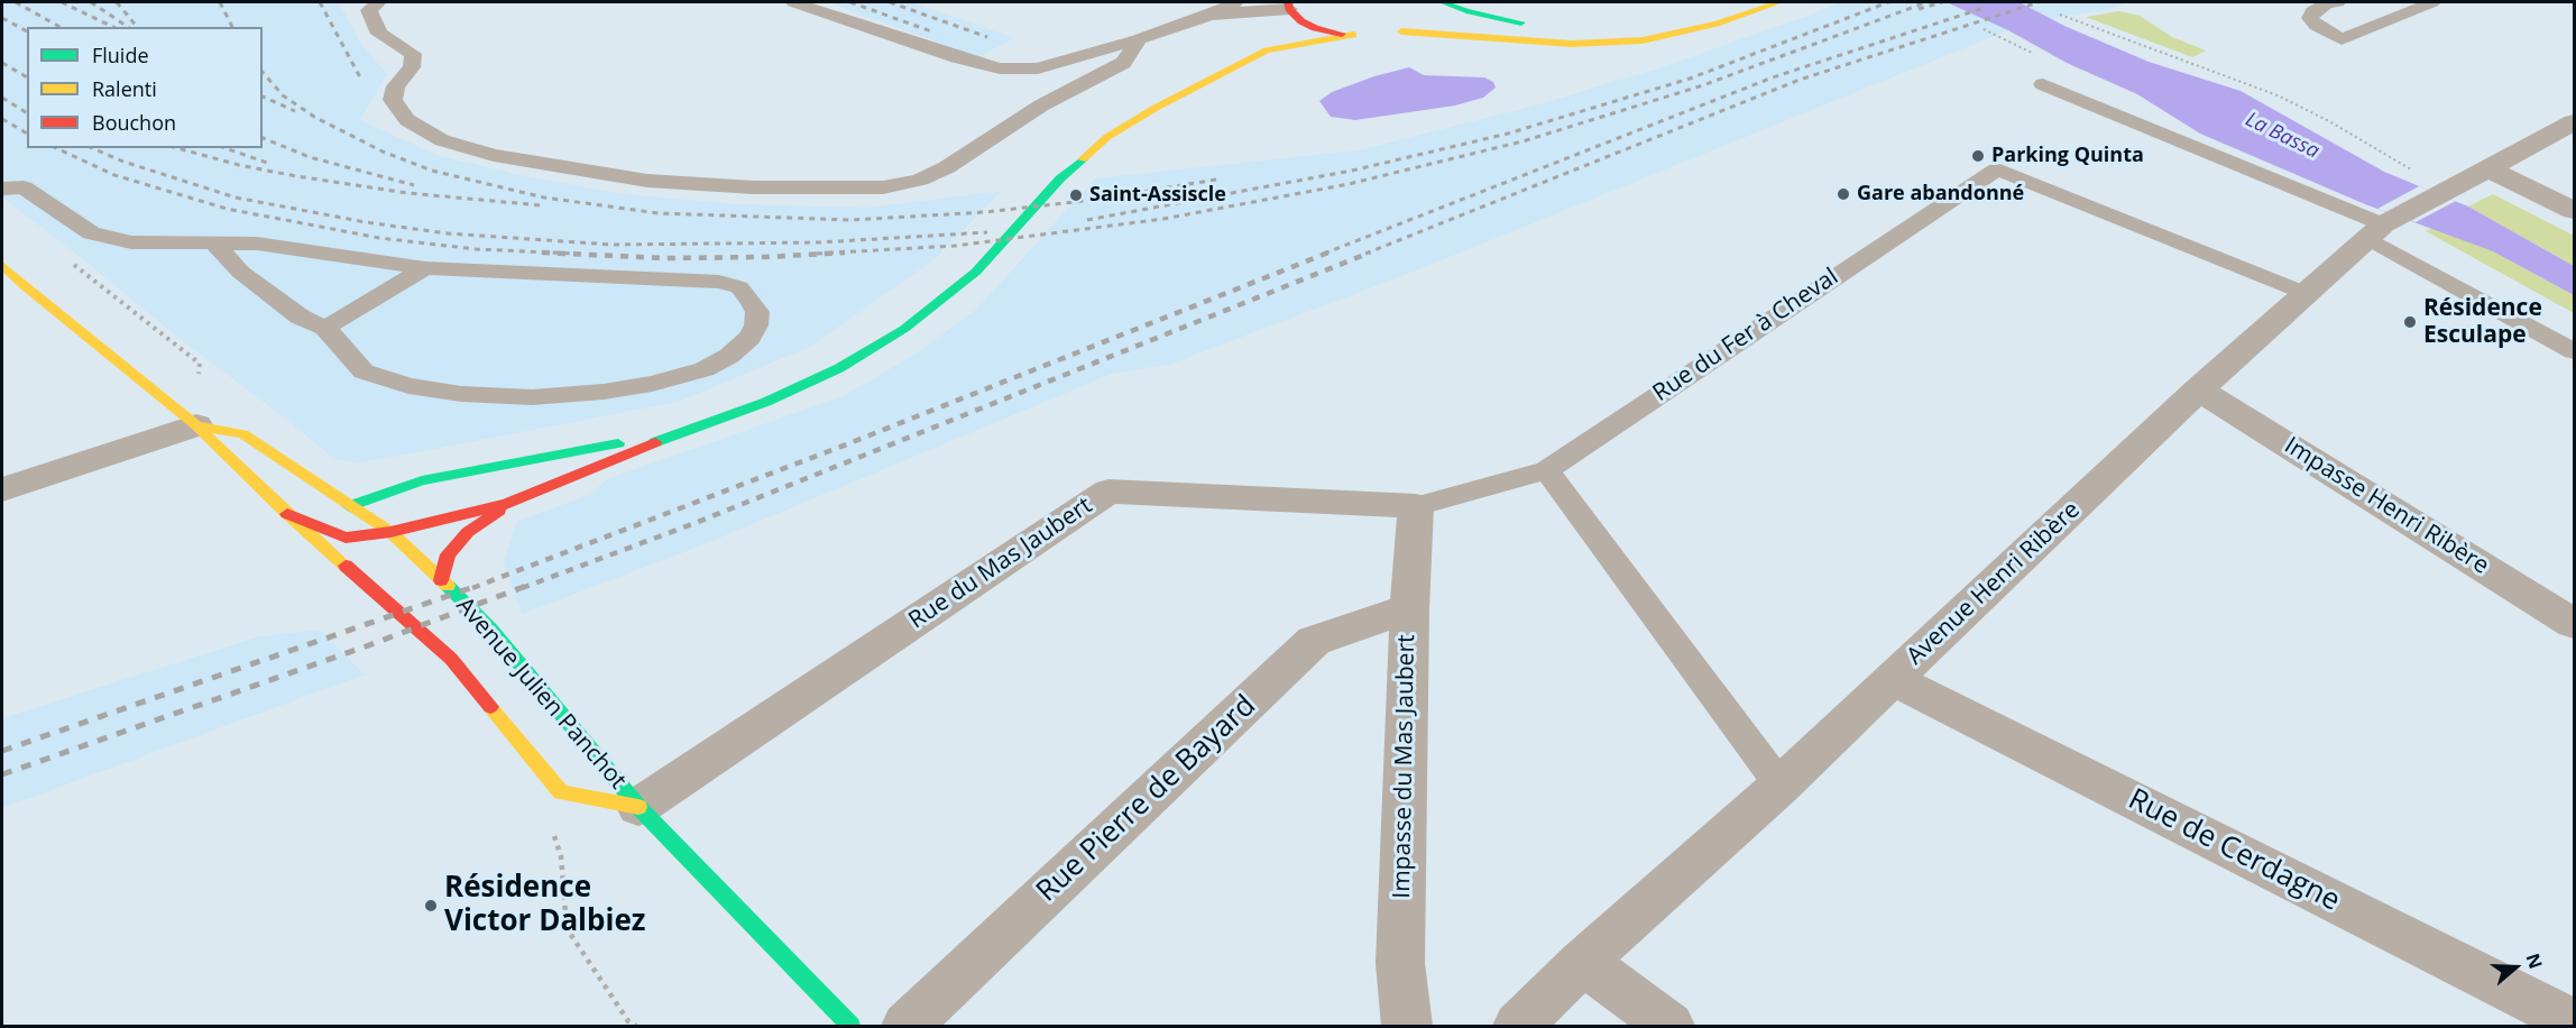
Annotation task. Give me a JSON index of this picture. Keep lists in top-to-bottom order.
{
  "streets": {
    "street": [
      "Impasse Henri Ribère",
      "Rue du Mas Jaubert",
      "Avenue Henri Ribère",
      "Avenue Julien Panchot",
      "Impasse du Mas Jaubert",
      "Rue Pierre de Bayard",
      "Rue de Cerdagne"
    ],
    "lane": ["Rue du Fer à Cheval"]
  },
  "crossings": [
    ["Rue du Fer à Cheval", "Avenue Henri Ribère"],
    ["Impasse Henri Ribère", "Avenue Henri Ribère"],
    ["Rue du Mas Jaubert", "Avenue Julien Panchot"],
    ["Rue du Mas Jaubert", "Impasse du Mas Jaubert"],
    ["Avenue Henri Ribère", "Rue de Cerdagne"],
    ["Impasse du Mas Jaubert", "Rue Pierre de Bayard"]
  ],
  "water": ["La Bassa"],
  "places": [
    "Parking Quinta",
    "Gare abandonné",
    "Saint-Assiscle",
    "Résidence Esculape",
    "Résidence Victor Dalbiez"
  ],
  "legend": ["Fluide", "Ralenti", "Bouchon"],
  "north": "right"
}
